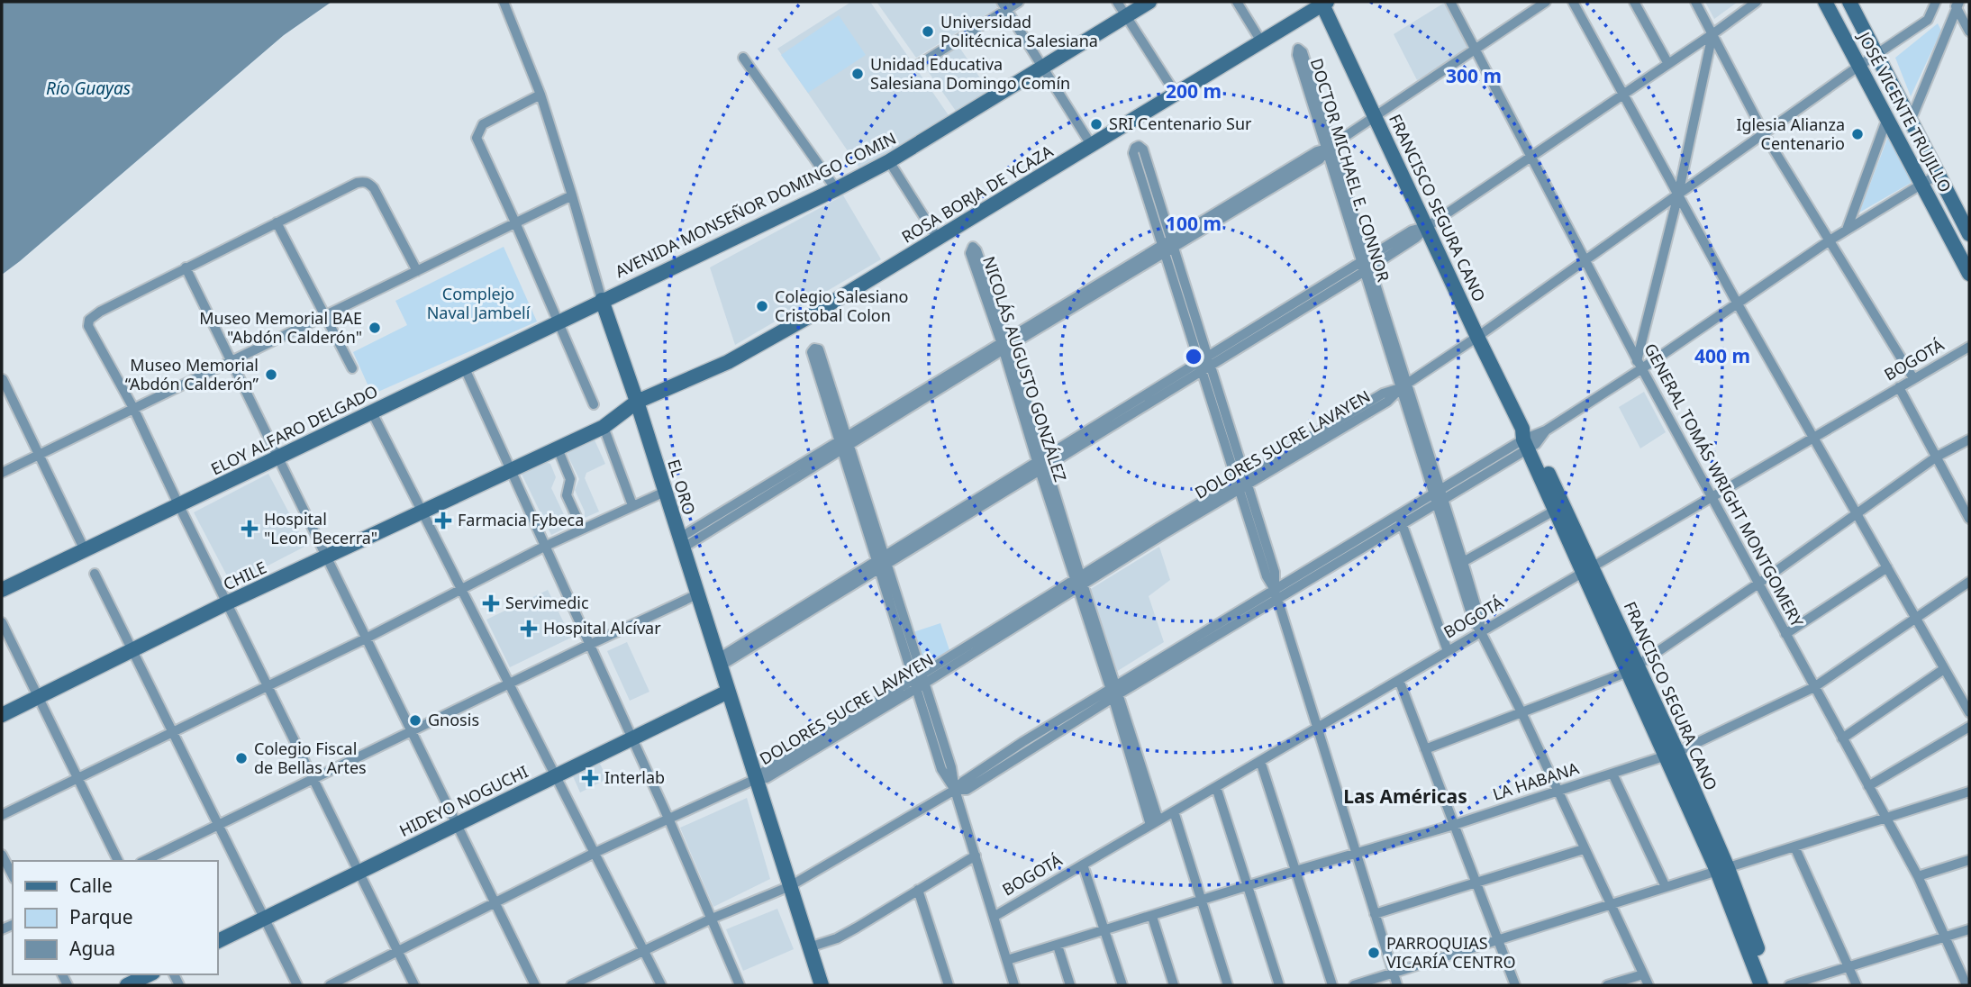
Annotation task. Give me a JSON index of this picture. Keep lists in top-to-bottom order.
{
  "streets": {
    "main road": [
      "JOSÉ VICENTE TRUJILLO",
      "ROSA BORJA DE YCAZA",
      "AVENIDA MONSEÑOR DOMINGO COMIN",
      "FRANCISCO SEGURA CANO",
      "ELOY ALFARO DELGADO",
      "EL ORO",
      "CHILE",
      "HIDEYO NOGUCHI"
    ],
    "street": [
      "DOCTOR MICHAEL E. CONNOR",
      "BOGOTÁ",
      "NICOLÁS AUGUSTO GONZÁLEZ",
      "DOLORES SUCRE LAVAYEN",
      "GENERAL TOMÁS WRIGHT MONTGOMERY",
      "LA HABANA"
    ]
  },
  "crossings": [
    ["JOSÉ VICENTE TRUJILLO", "DOLORES SUCRE LAVAYEN"],
    ["DOCTOR MICHAEL E. CONNOR", "BOGOTÁ"],
    ["DOCTOR MICHAEL E. CONNOR", "DOLORES SUCRE LAVAYEN"],
    ["DOCTOR MICHAEL E. CONNOR", "LA HABANA"],
    ["ROSA BORJA DE YCAZA", "FRANCISCO SEGURA CANO"],
    ["ROSA BORJA DE YCAZA", "EL ORO"],
    ["ROSA BORJA DE YCAZA", "CHILE"],
    ["AVENIDA MONSEÑOR DOMINGO COMIN", "ELOY ALFARO DELGADO"],
    ["AVENIDA MONSEÑOR DOMINGO COMIN", "EL ORO"],
    ["FRANCISCO SEGURA CANO", "BOGOTÁ"],
    ["FRANCISCO SEGURA CANO", "DOLORES SUCRE LAVAYEN"],
    ["FRANCISCO SEGURA CANO", "LA HABANA"],
    ["BOGOTÁ", "NICOLÁS AUGUSTO GONZÁLEZ"],
    ["BOGOTÁ", "GENERAL TOMÁS WRIGHT MONTGOMERY"],
    ["NICOLÁS AUGUSTO GONZÁLEZ", "DOLORES SUCRE LAVAYEN"],
    ["ELOY ALFARO DELGADO", "EL ORO"],
    ["DOLORES SUCRE LAVAYEN", "GENERAL TOMÁS WRIGHT MONTGOMERY"],
    ["DOLORES SUCRE LAVAYEN", "EL ORO"],
    ["GENERAL TOMÁS WRIGHT MONTGOMERY", "LA HABANA"],
    ["EL ORO", "CHILE"],
    ["EL ORO", "HIDEYO NOGUCHI"]
  ],
  "districts": ["Las Américas"],
  "water": ["Río Guayas"],
  "parks": ["Complejo Naval Jambelí"],
  "places": {
    "other": [
      "Universidad Politécnica Salesiana",
      "Unidad Educativa Salesiana Domingo Comín",
      "SRI Centenario Sur",
      "Iglesia Alianza Centenario",
      "Colegio Salesiano Cristobal Colon",
      "Museo Memorial BAE \"Abdón Calderón\"",
      "Museo Memorial “Abdón Calderón”",
      "Gnosis",
      "Colegio Fiscal de Bellas Artes",
      "PARROQUIAS VICARÍA CENTRO"
    ],
    "health": [
      "Farmacia Fybeca",
      "Hospital \"Leon Becerra\"",
      "Servimedic",
      "Hospital Alcívar",
      "Interlab"
    ]
  },
  "legend": ["Calle", "Parque", "Agua"],
  "rings": [
    "300 m",
    "200 m",
    "100 m",
    "400 m"
  ]
}
